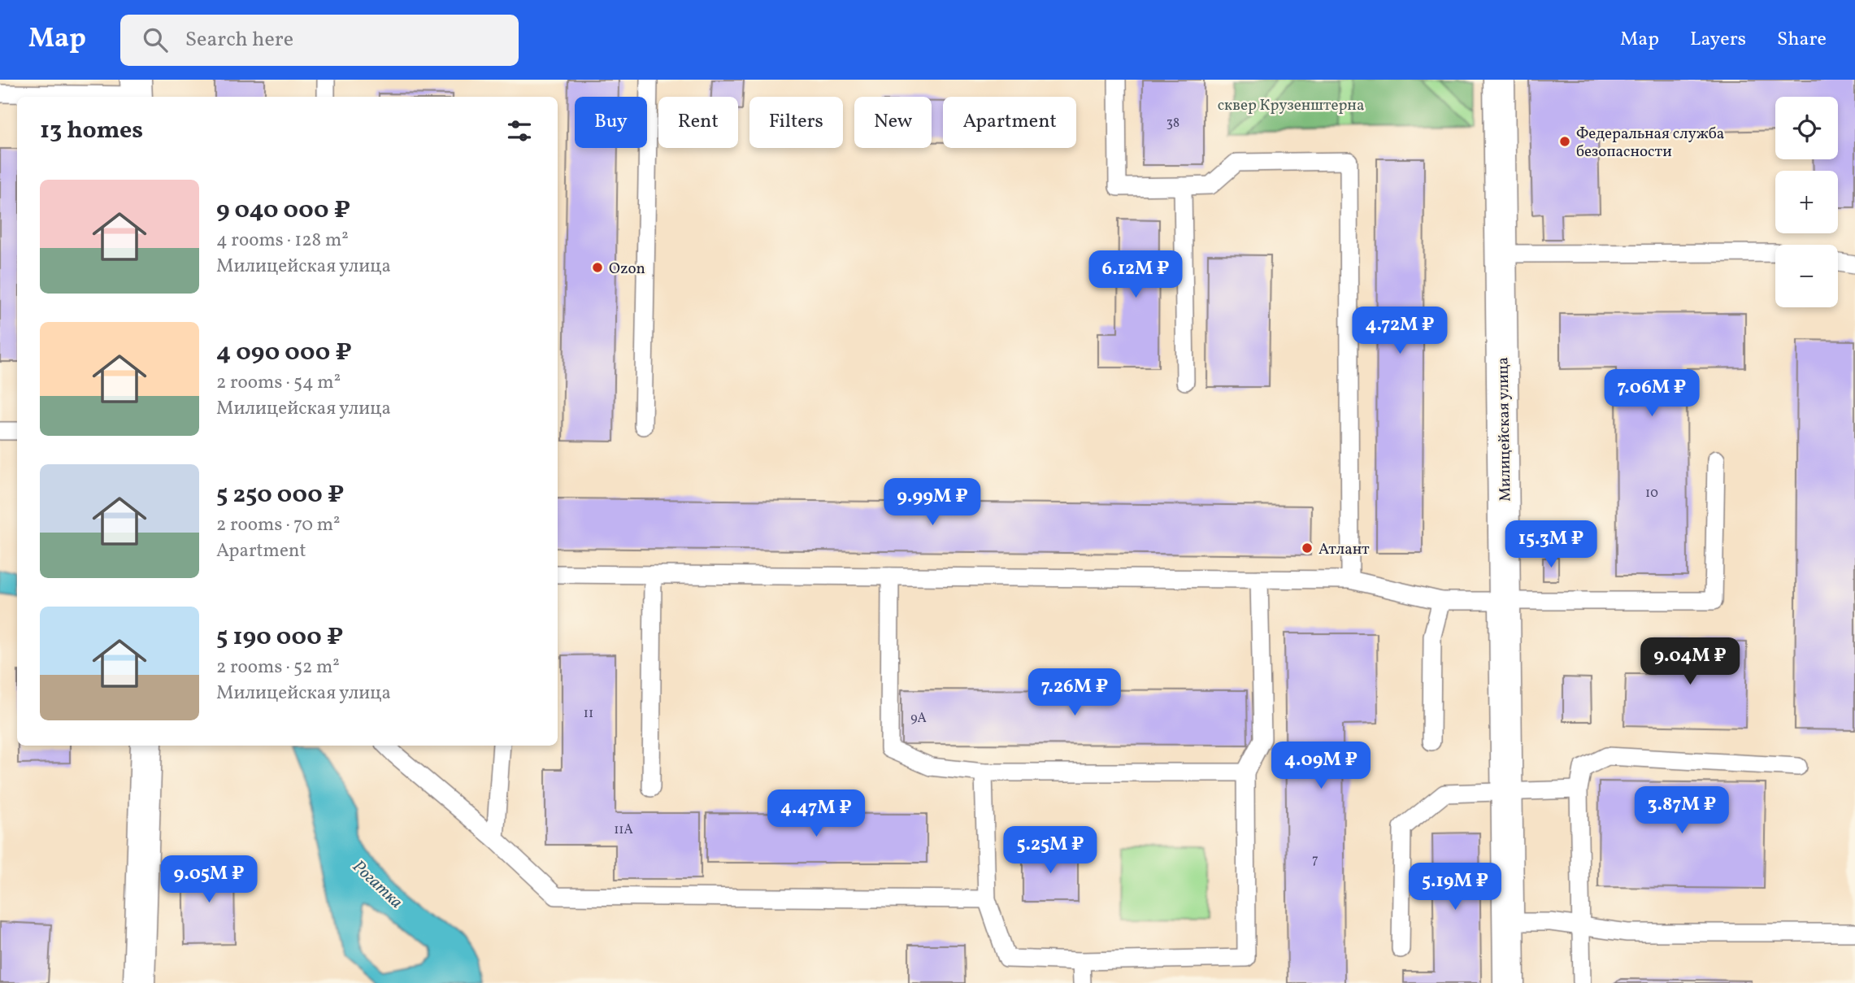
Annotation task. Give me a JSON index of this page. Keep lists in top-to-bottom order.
{
  "streets": {
    "street": ["Милицейская улица"]
  },
  "water": ["Рогатка"],
  "parks": ["сквер Крузенштерна"],
  "places": ["Федеральная служба безопасности", "Ozon", "Атлант"],
  "house_numbers": [
    "38",
    "10",
    "11",
    "9А",
    "11А",
    "7"
  ],
  "page": {
    "header": "Map",
    "search": "Search here",
    "nav": ["Map", "Layers", "Share"],
    "map_buttons": ["+", "−"],
    "chip": [
      "Buy",
      "Rent",
      "Filters",
      "New",
      "Apartment"
    ],
    "heading": "13 homes",
    "list": [
      {
        "name": "9 040 000 ₽",
        "note": "4 rooms · 128 m² · Милицейская улица"
      },
      {
        "name": "4 090 000 ₽",
        "note": "2 rooms · 54 m² · Милицейская улица"
      },
      {
        "name": "5 250 000 ₽",
        "note": "2 rooms · 70 m² · Apartment"
      },
      {
        "name": "5 190 000 ₽",
        "note": "2 rooms · 52 m² · Милицейская улица"
      }
    ],
    "price": [
      "6.12M ₽",
      "4.72M ₽",
      "7.06M ₽",
      "9.99M ₽",
      "15.3M ₽",
      "9.04M ₽",
      "7.26M ₽",
      "4.09M ₽",
      "3.87M ₽",
      "4.47M ₽",
      "5.25M ₽",
      "9.05M ₽",
      "5.19M ₽"
    ]
  }
}
